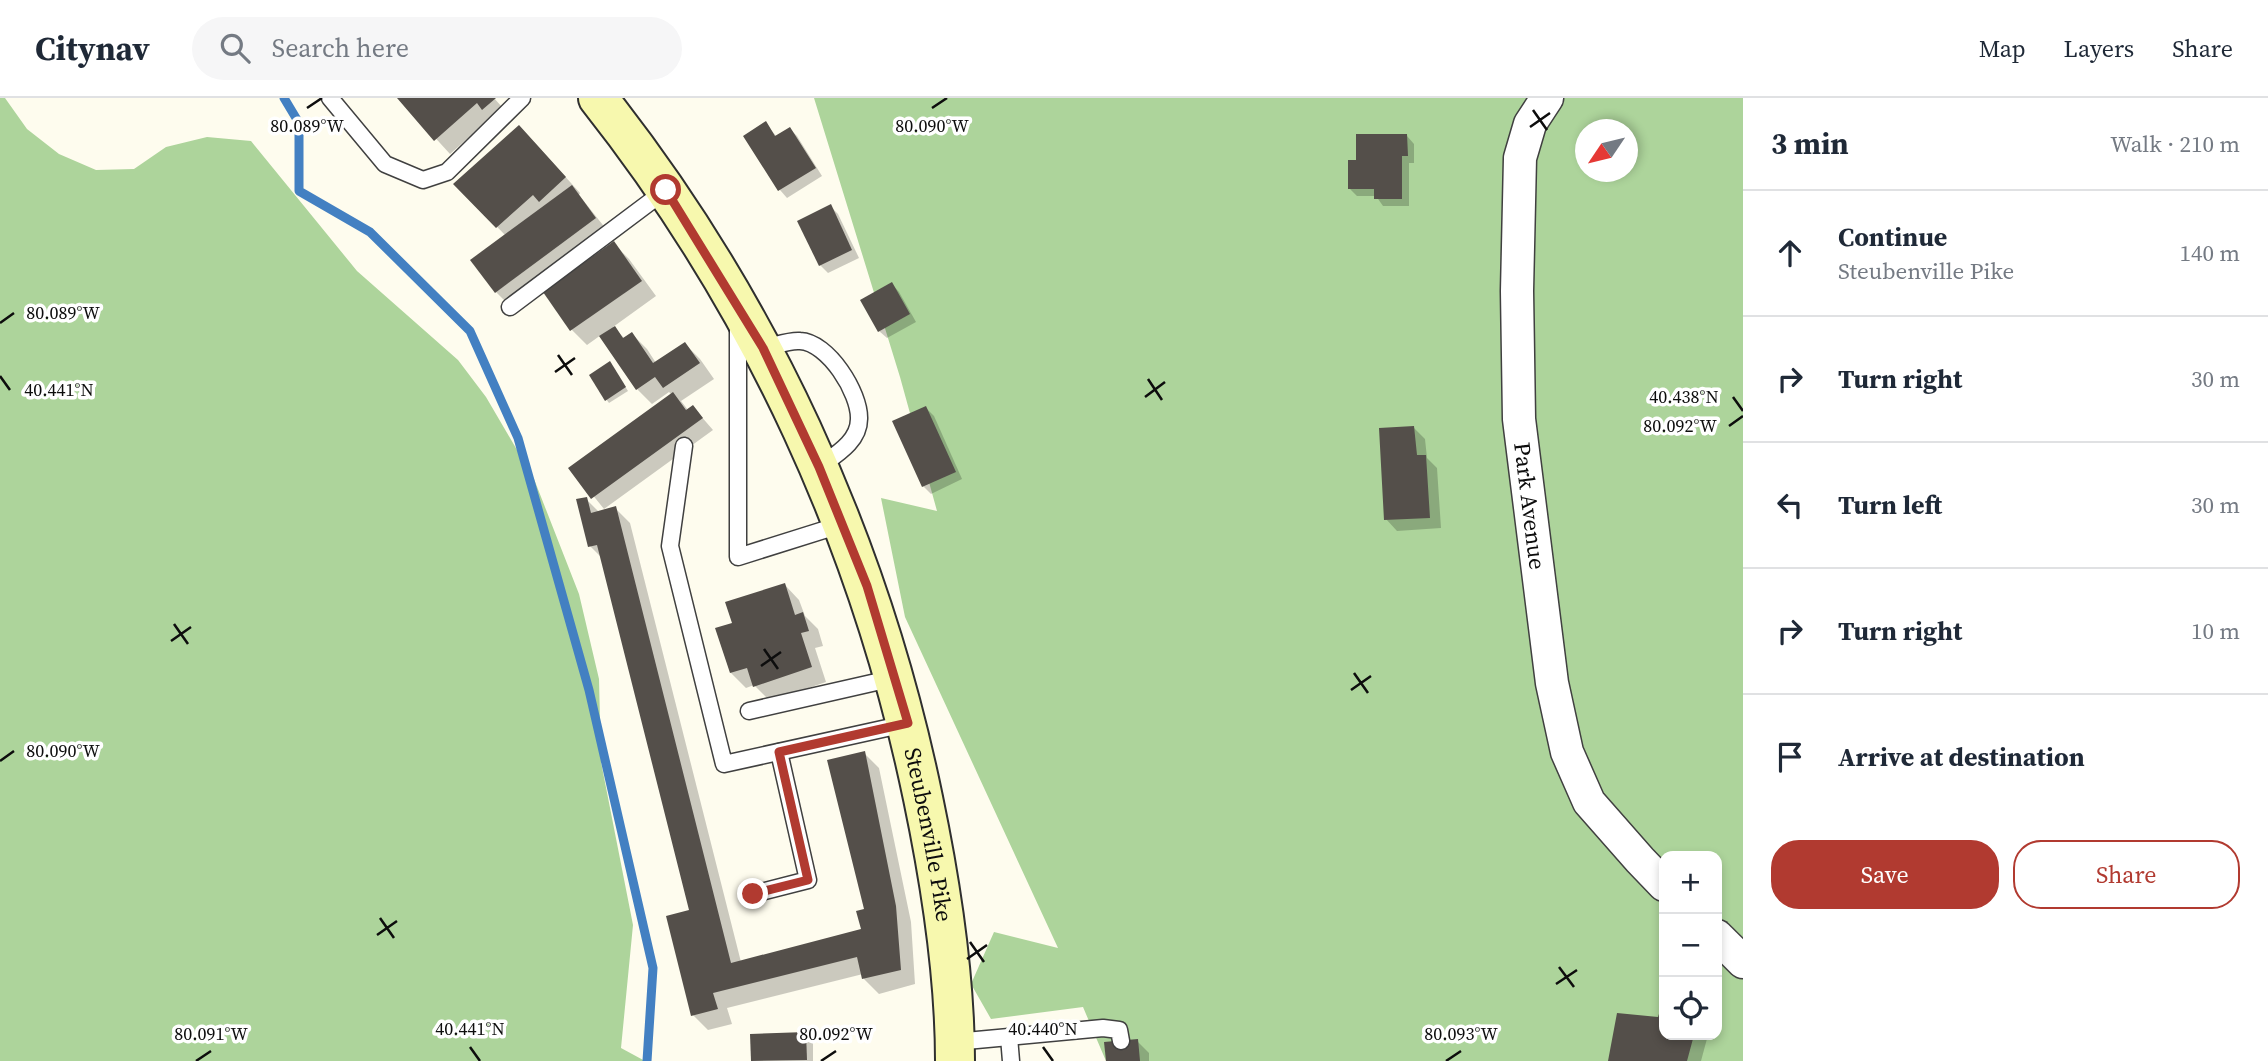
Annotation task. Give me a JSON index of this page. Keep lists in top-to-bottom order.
{
  "streets": {
    "main road": ["Steubenville Pike"],
    "street": ["Park Avenue"]
  },
  "north": "bottom left",
  "page": {
    "header": "Citynav",
    "search": "Search here",
    "nav": ["Map", "Layers", "Share"],
    "heading": ["3 min", "Walk · 210 m"],
    "list": [
      ["Continue", "Steubenville Pike", "140 m"],
      ["Turn right", "30 m"],
      ["Turn left", "30 m"],
      ["Turn right", "10 m"],
      "Arrive at destination"
    ],
    "buttons": ["Save", "Share"],
    "map_buttons": ["+", "−"]
  },
  "coordinates": [
    "80.089°W",
    "80.090°W",
    "40.441°N",
    "40.438°N",
    "80.092°W",
    "40.440°N",
    "80.091°W",
    "80.093°W"
  ]
}
